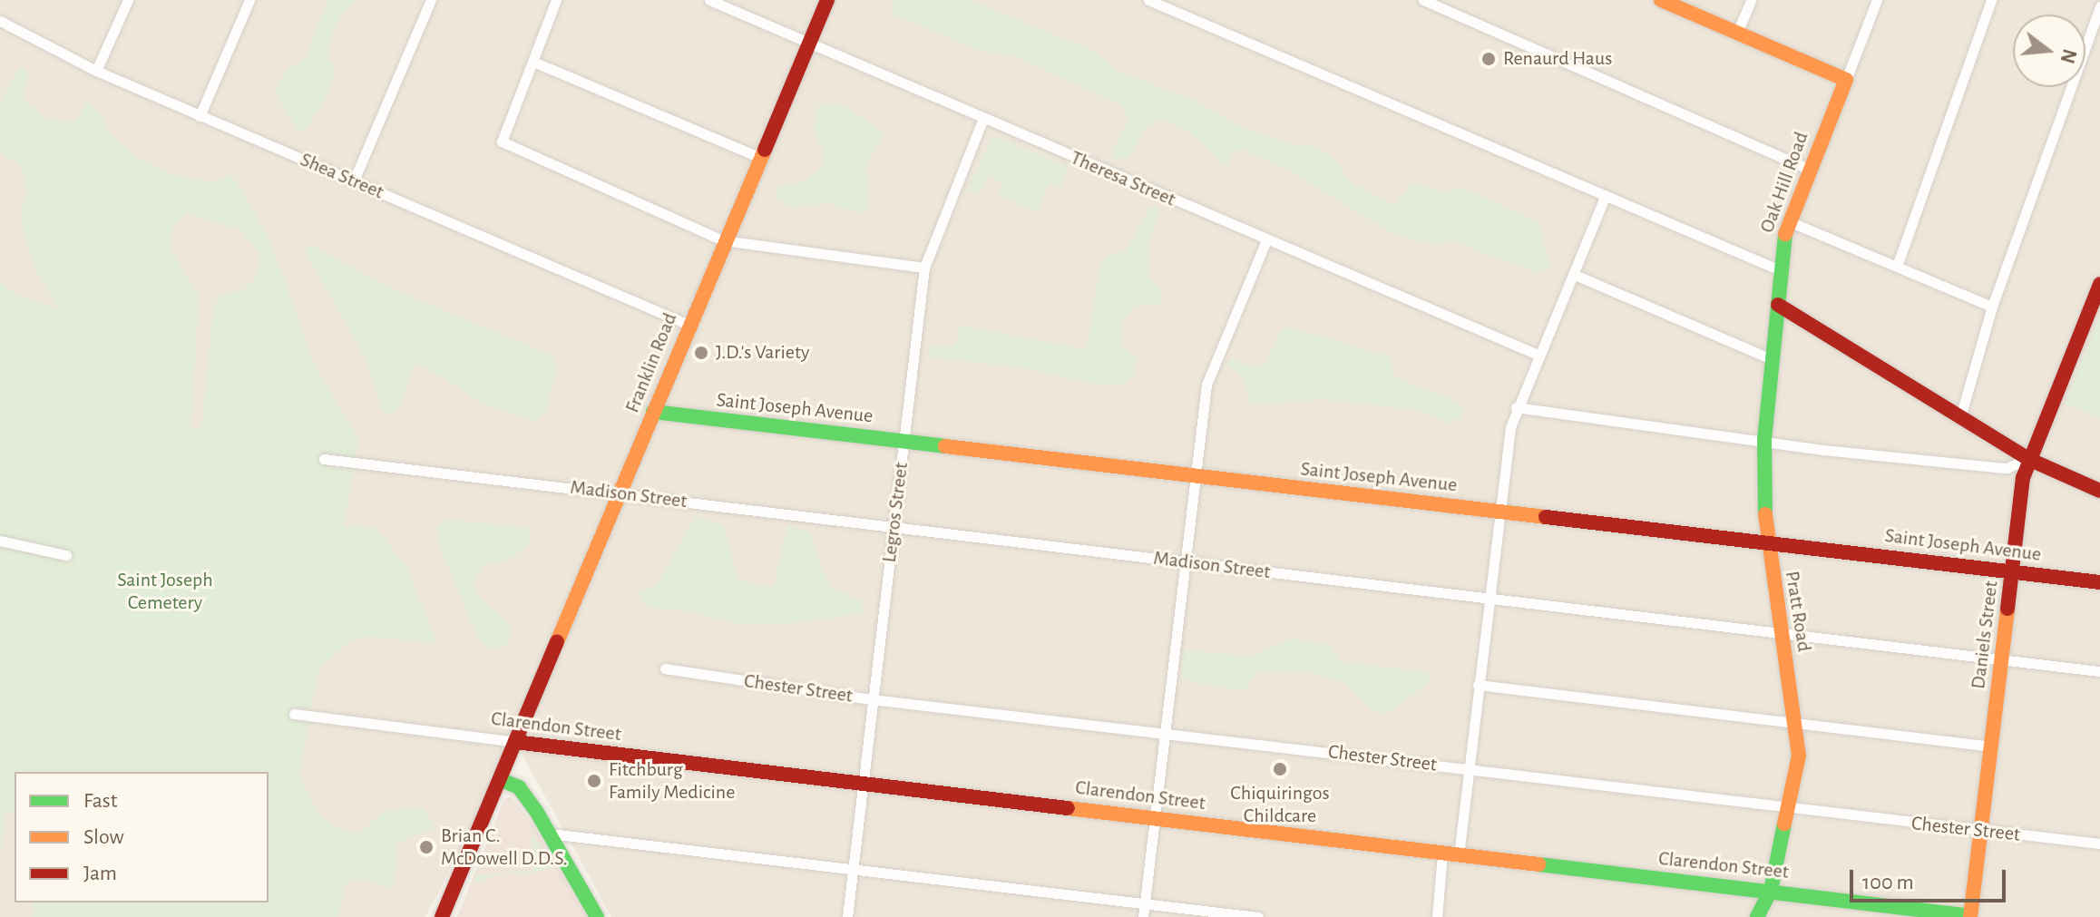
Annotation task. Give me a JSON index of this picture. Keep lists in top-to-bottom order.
{
  "streets": {
    "street": [
      "Shea Street",
      "Theresa Street",
      "Oak Hill Road",
      "Franklin Road",
      "Saint Joseph Avenue",
      "Madison Street",
      "Legros Street",
      "Pratt Road",
      "Daniels Street",
      "Chester Street",
      "Clarendon Street"
    ]
  },
  "crossings": [
    ["Shea Street", "Franklin Road"],
    ["Theresa Street", "Franklin Road"],
    ["Theresa Street", "Legros Street"],
    ["Oak Hill Road", "Pratt Road"],
    ["Franklin Road", "Saint Joseph Avenue"],
    ["Franklin Road", "Madison Street"],
    ["Franklin Road", "Clarendon Street"],
    ["Saint Joseph Avenue", "Legros Street"],
    ["Saint Joseph Avenue", "Pratt Road"],
    ["Saint Joseph Avenue", "Daniels Street"],
    ["Madison Street", "Legros Street"],
    ["Madison Street", "Pratt Road"],
    ["Madison Street", "Daniels Street"],
    ["Legros Street", "Chester Street"],
    ["Legros Street", "Clarendon Street"],
    ["Pratt Road", "Chester Street"],
    ["Pratt Road", "Clarendon Street"],
    ["Daniels Street", "Chester Street"],
    ["Daniels Street", "Clarendon Street"]
  ],
  "parks": ["Saint Joseph Cemetery"],
  "places": [
    "Renaurd Haus",
    "J.D.'s Variety",
    "Chiquiringos Childcare",
    "Fitchburg Family Medicine",
    "Brian C. McDowell D.D.S."
  ],
  "legend": ["Fast", "Slow", "Jam"],
  "scale_bar": "100 m",
  "north": "right"
}
